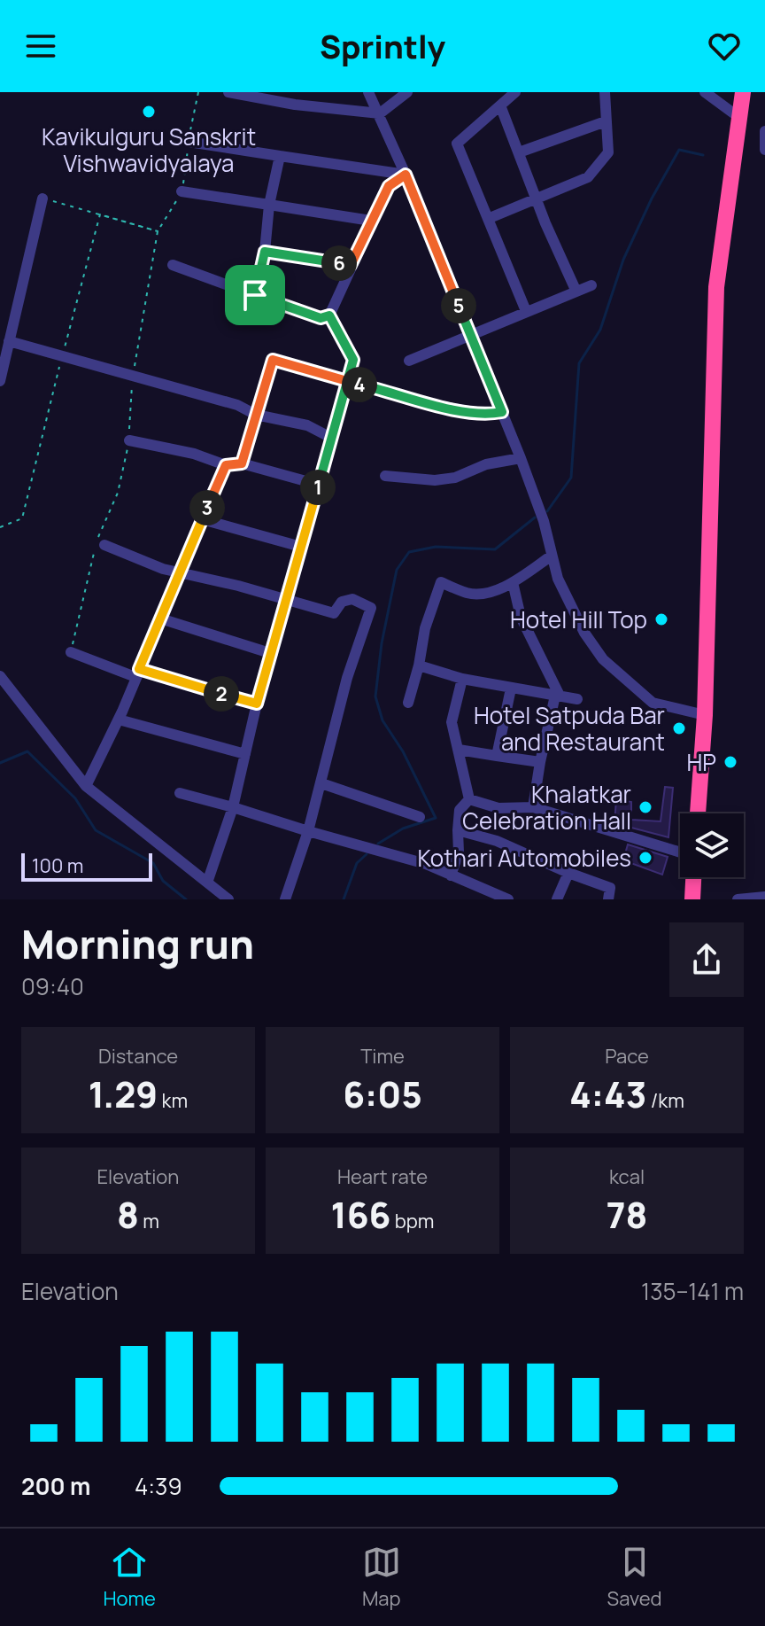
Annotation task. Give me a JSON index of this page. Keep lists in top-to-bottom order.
{
  "places": [
    "Kavikulguru Sanskrit Vishwavidyalaya",
    "Hotel Hill Top",
    "Hotel Satpuda Bar and Restaurant",
    "HP",
    "Khalatkar Celebration Hall",
    "Kothari Automobiles"
  ],
  "scale_bar": "100 m",
  "page": {
    "header": "Sprintly",
    "pins": [
      "6",
      "5",
      "4",
      "1",
      "3",
      "2"
    ],
    "scale": "100 m",
    "heading": ["Morning run", "09:40"],
    "stats": [
      ["Distance", "1.29 km"],
      ["Time", "6:05"],
      ["Pace", "4:43 /km"],
      ["Elevation", "8 m"],
      ["Heart rate", "166 bpm"],
      ["kcal", "78"]
    ],
    "chart": ["Elevation", "135–141 m"],
    "list": [
      {
        "name": "200 m",
        "note": "4:39"
      }
    ],
    "tabs": ["Home", "Map", "Saved"]
  }
}
